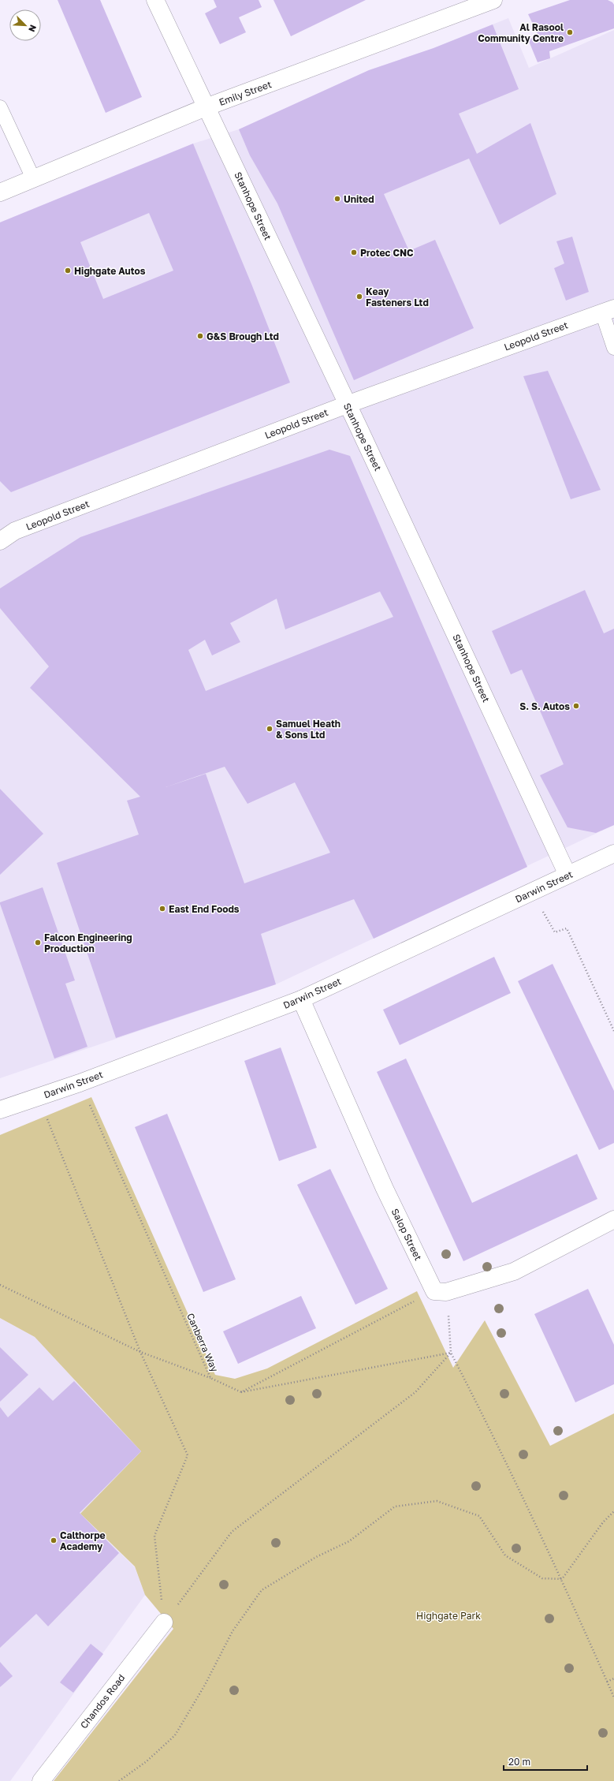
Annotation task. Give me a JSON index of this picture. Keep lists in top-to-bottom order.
{
  "streets": {
    "street": [
      "Emily Street",
      "Stanhope Street",
      "Leopold Street",
      "Darwin Street",
      "Salop Street",
      "Chandos Road"
    ],
    "path": ["Canberra Way"]
  },
  "crossings": [
    ["Emily Street", "Stanhope Street"],
    ["Stanhope Street", "Leopold Street"],
    ["Stanhope Street", "Darwin Street"],
    ["Darwin Street", "Salop Street"],
    ["Darwin Street", "Canberra Way"]
  ],
  "parks": ["Highgate Park"],
  "places": [
    "Al Rasool Community Centre",
    "United",
    "Protec CNC",
    "Highgate Autos",
    "Keay Fasteners Ltd",
    "G&S Brough Ltd",
    "S. S. Autos",
    "Samuel Heath & Sons Ltd",
    "East End Foods",
    "Falcon Engineering Production",
    "Calthorpe Academy"
  ],
  "scale_bar": "20 m",
  "north": "bottom right"
}
